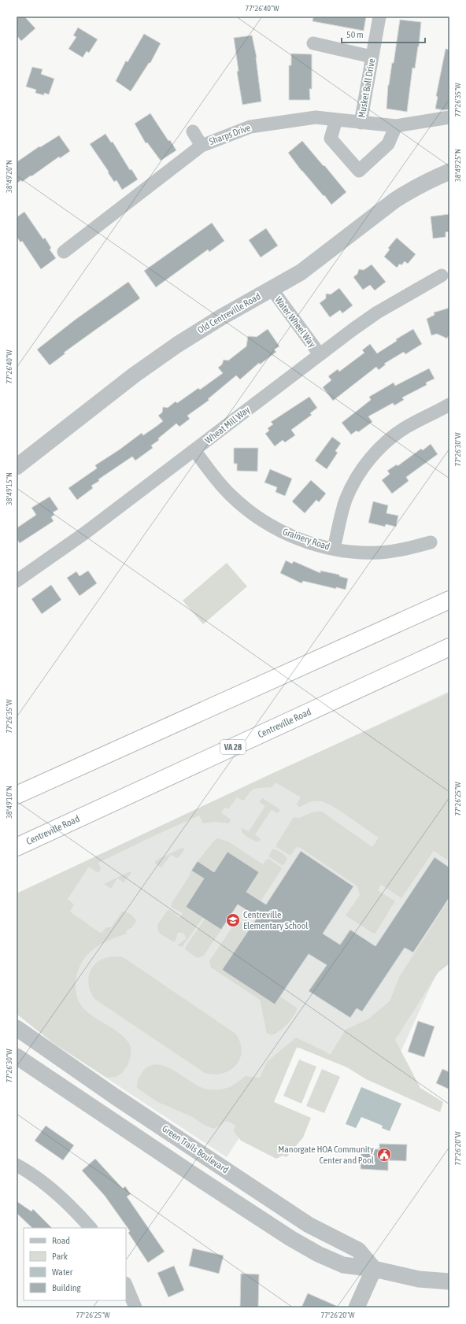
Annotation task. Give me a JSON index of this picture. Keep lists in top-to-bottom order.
{
  "streets": {
    "highway": ["Centreville Road", "VA 28"],
    "street": [
      "Musket Ball Drive",
      "Sharps Drive",
      "Old Centreville Road",
      "Water Wheel Way",
      "Wheat Mill Way",
      "Grainery Road",
      "Green Trails Boulevard"
    ]
  },
  "crossings": [
    ["Musket Ball Drive", "Sharps Drive"],
    ["Old Centreville Road", "Water Wheel Way"],
    ["Water Wheel Way", "Wheat Mill Way"],
    ["Wheat Mill Way", "Grainery Road"]
  ],
  "places": {
    "school or university": ["Centreville Elementary School"],
    "public building": ["Manorgate HOA Community Center and Pool"]
  },
  "legend": [
    "Road",
    "Park",
    "Water",
    "Building"
  ],
  "scale_bar": "50 m",
  "coordinates": [
    "77°26'40\"W",
    "77°26'35\"W",
    "38°49'25\"N",
    "38°49'20\"N",
    "77°26'30\"W",
    "38°49'15\"N",
    "77°26'25\"W",
    "38°49'10\"N",
    "77°26'20\"W"
  ]
}
